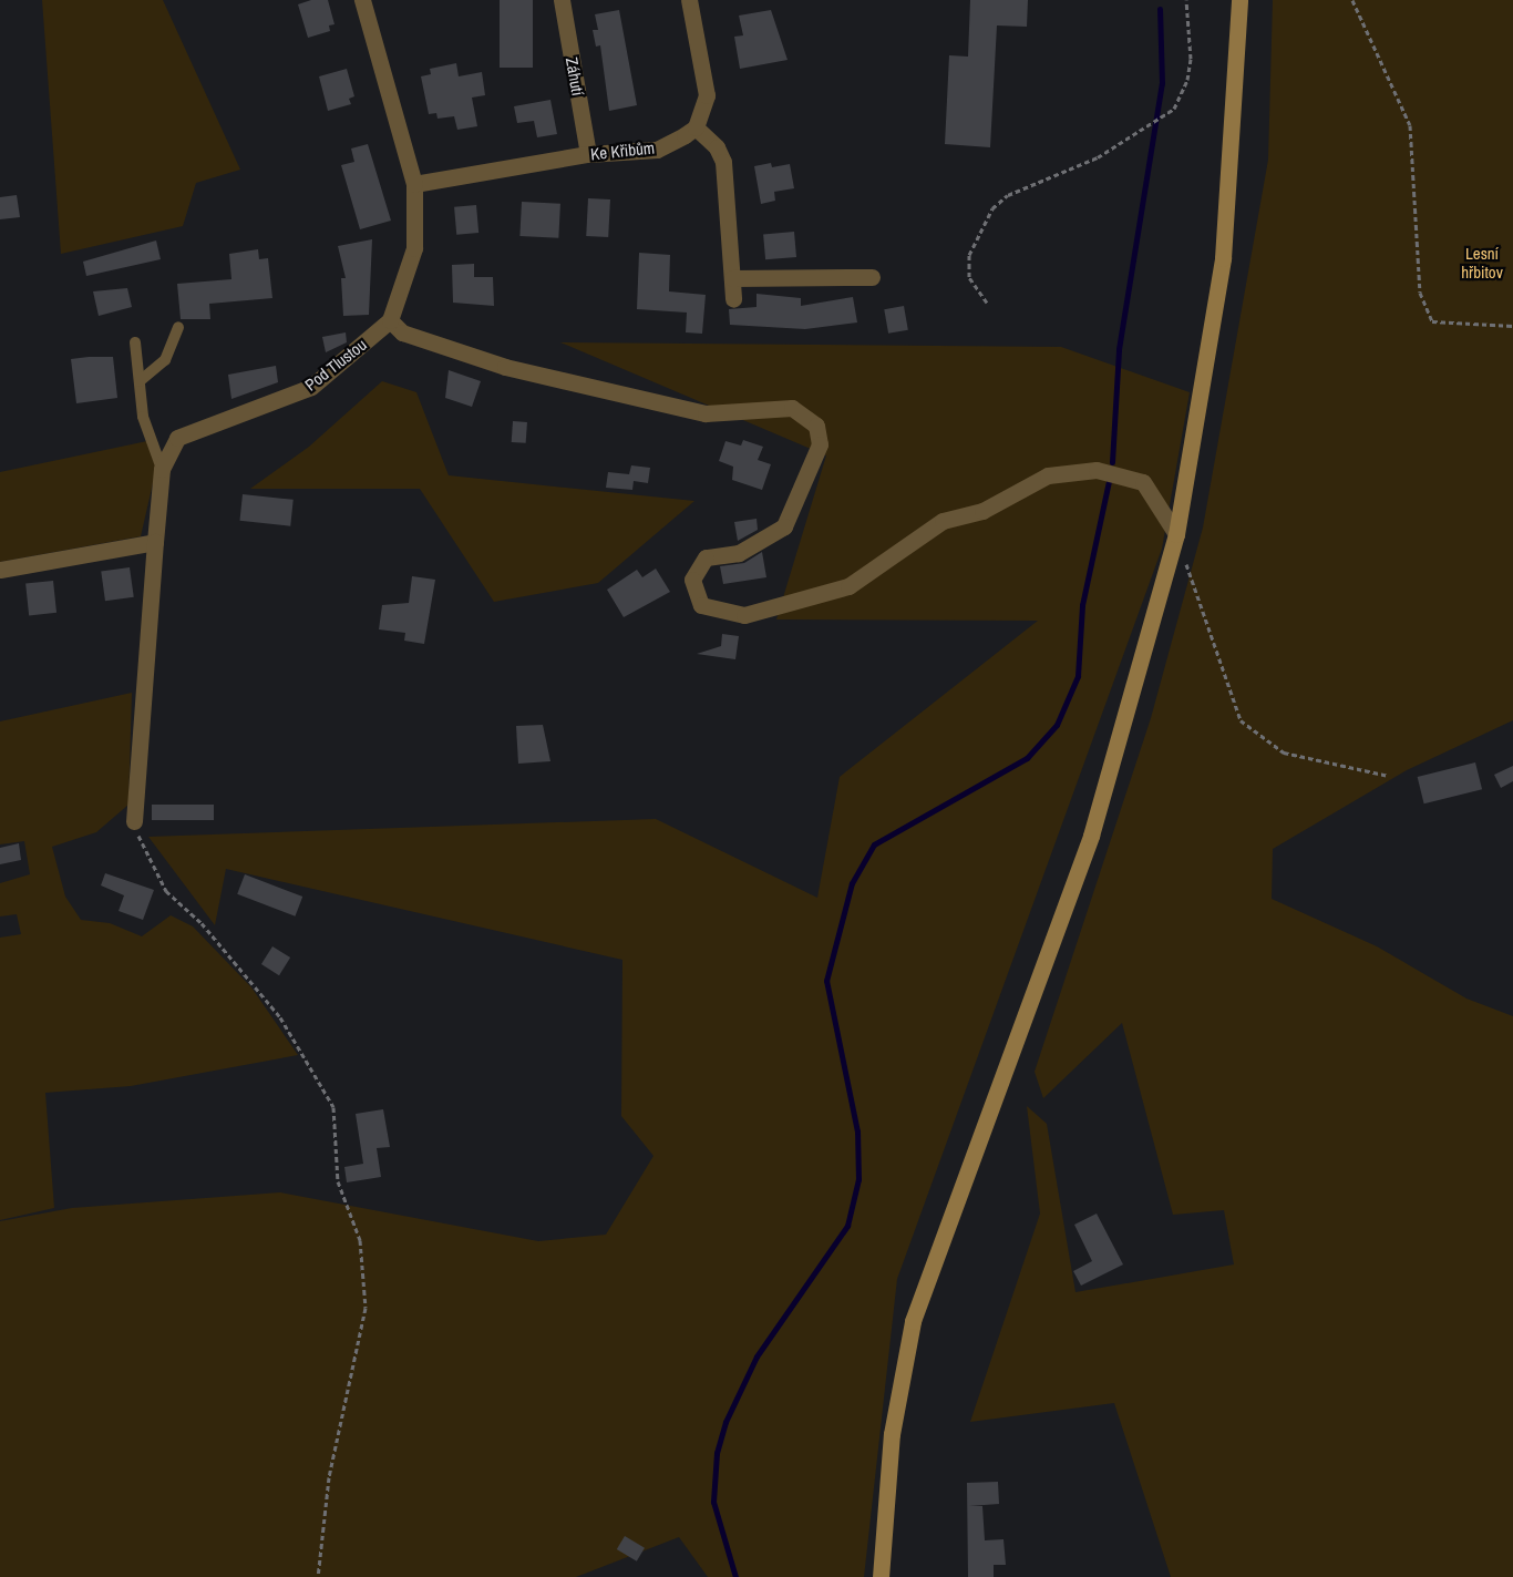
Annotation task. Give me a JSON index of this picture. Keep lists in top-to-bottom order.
{
  "streets": {
    "street": ["Záhutí", "Ke Křibům", "Pod Tlustou"]
  },
  "crossings": [
    ["Záhutí", "Ke Křibům"]
  ],
  "parks": ["Lesní hřbitov"]
}
